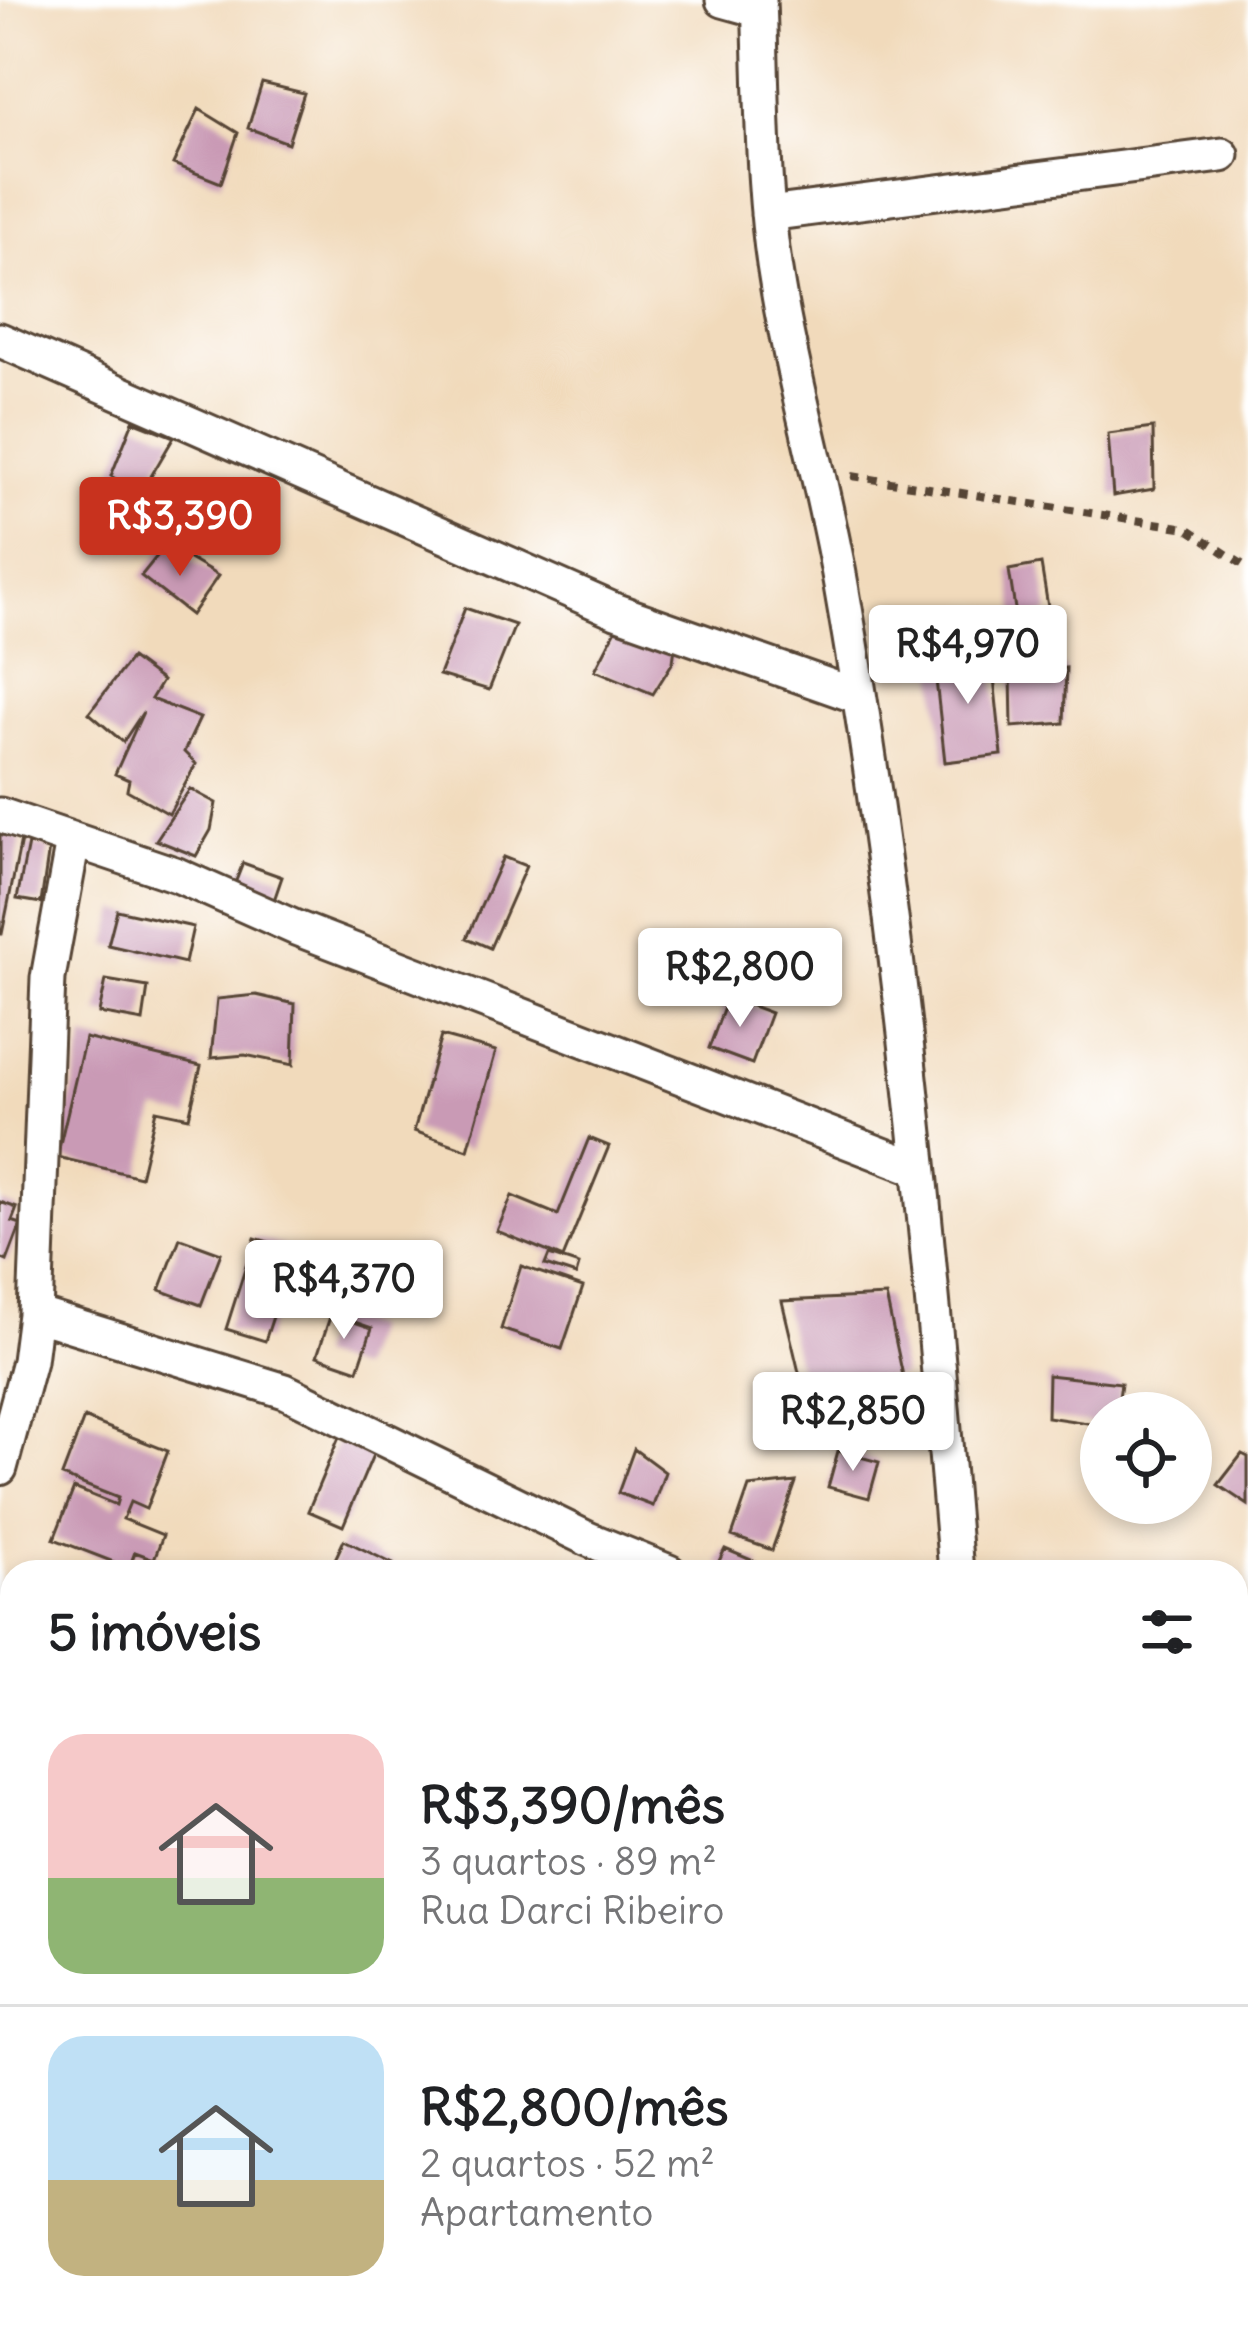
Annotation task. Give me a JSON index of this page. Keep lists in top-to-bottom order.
{
  "page": {
    "price": [
      "R$3,390",
      "R$4,970",
      "R$2,800",
      "R$4,370",
      "R$2,850"
    ],
    "heading": "5 imóveis",
    "list": [
      {
        "name": "R$3,390/mês",
        "note": "3 quartos · 89 m² · Rua Darci Ribeiro"
      },
      {
        "name": "R$2,800/mês",
        "note": "2 quartos · 52 m² · Apartamento"
      }
    ]
  }
}
